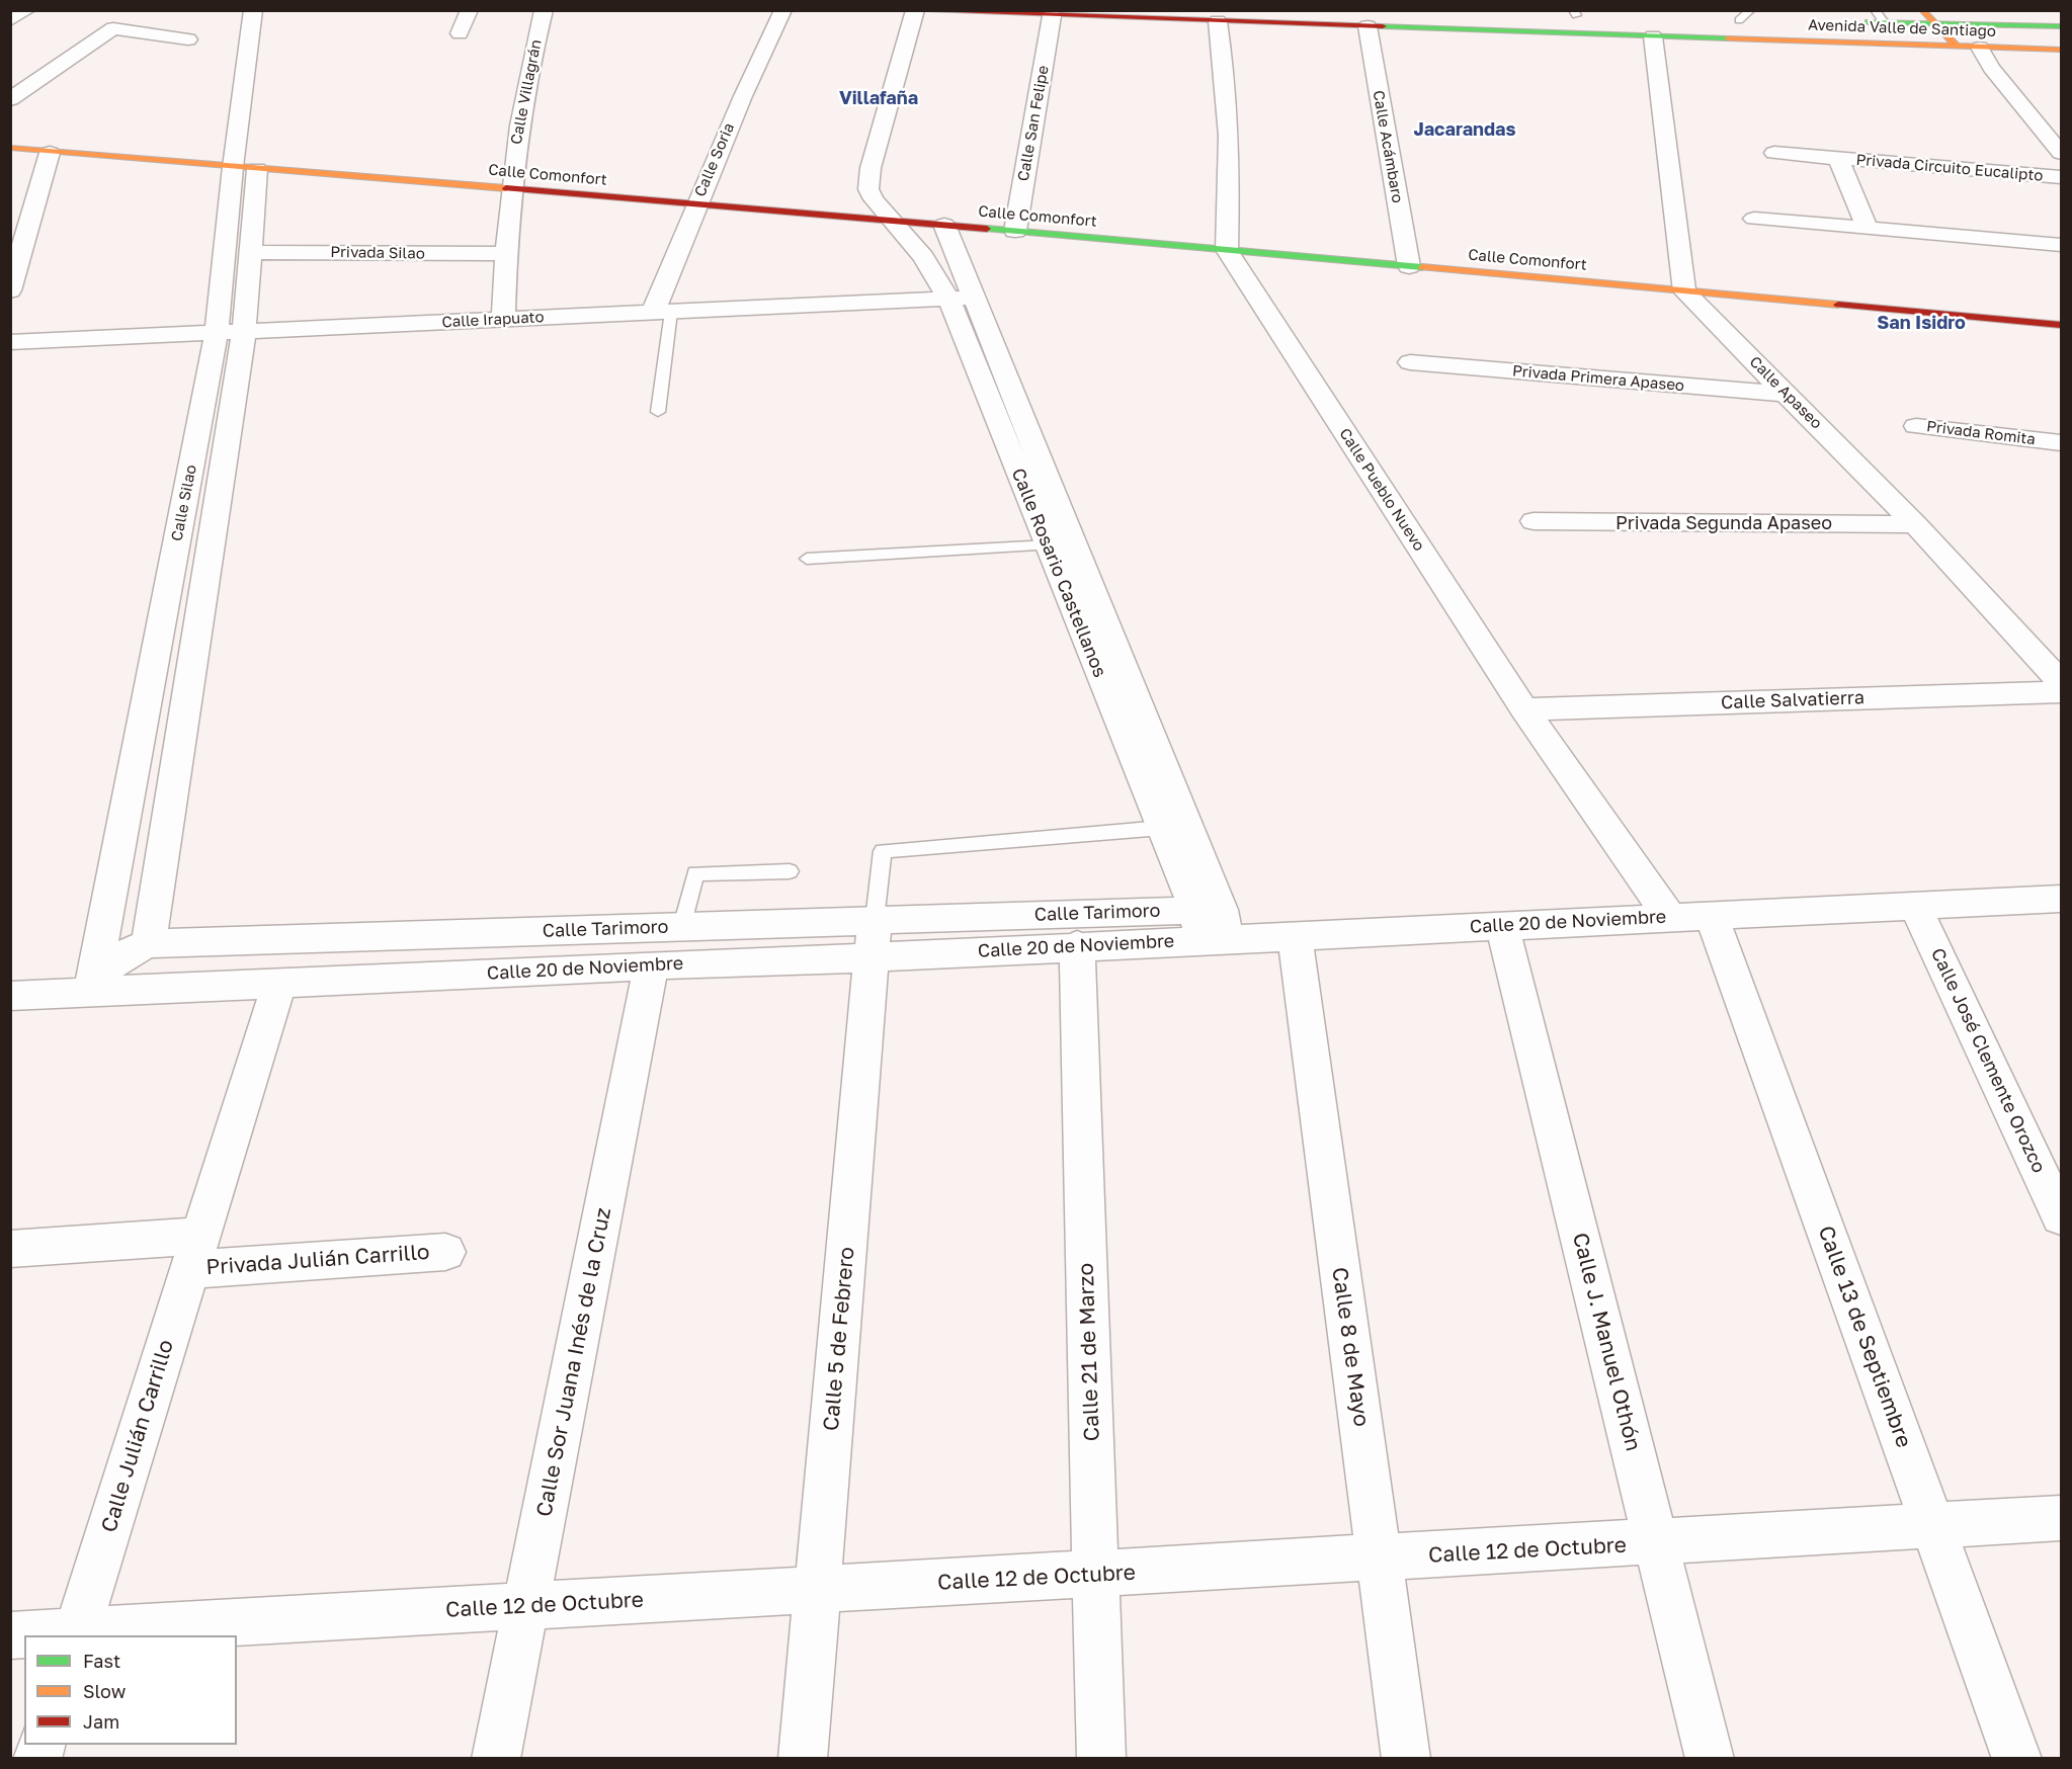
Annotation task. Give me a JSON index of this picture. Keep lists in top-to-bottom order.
{
  "streets": {
    "street": [
      "Avenida Valle de Santiago",
      "Calle Villagrán",
      "Calle San Felipe",
      "Calle Acámbaro",
      "Calle Soria",
      "Privada Circuito Eucalipto",
      "Calle Comonfort",
      "Privada Silao",
      "Calle Irapuato",
      "Privada Primera Apaseo",
      "Calle Apaseo",
      "Privada Romita",
      "Calle Pueblo Nuevo",
      "Calle Silao",
      "Privada Segunda Apaseo",
      "Calle Rosario Castellanos",
      "Calle Salvatierra",
      "Calle Tarimoro",
      "Calle 20 de Noviembre",
      "Calle José Clemente Orozco",
      "Privada Julián Carrillo",
      "Calle 13 de Septiembre",
      "Calle 5 de Febrero",
      "Calle J. Manuel Othón",
      "Calle 8 de Mayo",
      "Calle 21 de Marzo",
      "Calle Sor Juana Inés de la Cruz",
      "Calle Julián Carrillo",
      "Calle 12 de Octubre"
    ]
  },
  "crossings": [
    ["Avenida Valle de Santiago", "Calle San Felipe"],
    ["Avenida Valle de Santiago", "Calle Acámbaro"],
    ["Avenida Valle de Santiago", "Calle Rosario Castellanos"],
    ["Calle Villagrán", "Calle Comonfort"],
    ["Calle Villagrán", "Privada Silao"],
    ["Calle Villagrán", "Calle Irapuato"],
    ["Calle San Felipe", "Calle Comonfort"],
    ["Calle Acámbaro", "Calle Comonfort"],
    ["Calle Soria", "Calle Comonfort"],
    ["Calle Soria", "Calle Irapuato"],
    ["Calle Comonfort", "Calle Apaseo"],
    ["Calle Comonfort", "Calle Pueblo Nuevo"],
    ["Calle Comonfort", "Calle Silao"],
    ["Calle Comonfort", "Calle Rosario Castellanos"],
    ["Privada Silao", "Calle Silao"],
    ["Calle Irapuato", "Calle Silao"],
    ["Calle Irapuato", "Calle Rosario Castellanos"],
    ["Privada Primera Apaseo", "Calle Apaseo"],
    ["Calle Apaseo", "Privada Segunda Apaseo"],
    ["Calle Pueblo Nuevo", "Calle Salvatierra"],
    ["Calle Pueblo Nuevo", "Calle 20 de Noviembre"],
    ["Calle Silao", "Calle Tarimoro"],
    ["Calle Silao", "Calle 20 de Noviembre"],
    ["Calle Rosario Castellanos", "Calle Tarimoro"],
    ["Calle Rosario Castellanos", "Calle 20 de Noviembre"],
    ["Calle Tarimoro", "Calle 20 de Noviembre"],
    ["Calle Tarimoro", "Calle 5 de Febrero"],
    ["Calle 20 de Noviembre", "Calle José Clemente Orozco"],
    ["Calle 20 de Noviembre", "Calle 13 de Septiembre"],
    ["Calle 20 de Noviembre", "Calle 5 de Febrero"],
    ["Calle 20 de Noviembre", "Calle J. Manuel Othón"],
    ["Calle 20 de Noviembre", "Calle 8 de Mayo"],
    ["Calle 20 de Noviembre", "Calle 21 de Marzo"],
    ["Calle 20 de Noviembre", "Calle Sor Juana Inés de la Cruz"],
    ["Calle 20 de Noviembre", "Calle Julián Carrillo"],
    ["Privada Julián Carrillo", "Calle Julián Carrillo"],
    ["Calle 13 de Septiembre", "Calle 12 de Octubre"],
    ["Calle 5 de Febrero", "Calle 12 de Octubre"],
    ["Calle J. Manuel Othón", "Calle 12 de Octubre"],
    ["Calle 8 de Mayo", "Calle 12 de Octubre"],
    ["Calle 21 de Marzo", "Calle 12 de Octubre"],
    ["Calle Sor Juana Inés de la Cruz", "Calle 12 de Octubre"],
    ["Calle Julián Carrillo", "Calle 12 de Octubre"]
  ],
  "districts": ["Villafaña", "Jacarandas", "San Isidro"],
  "legend": ["Fast", "Slow", "Jam"]
}
